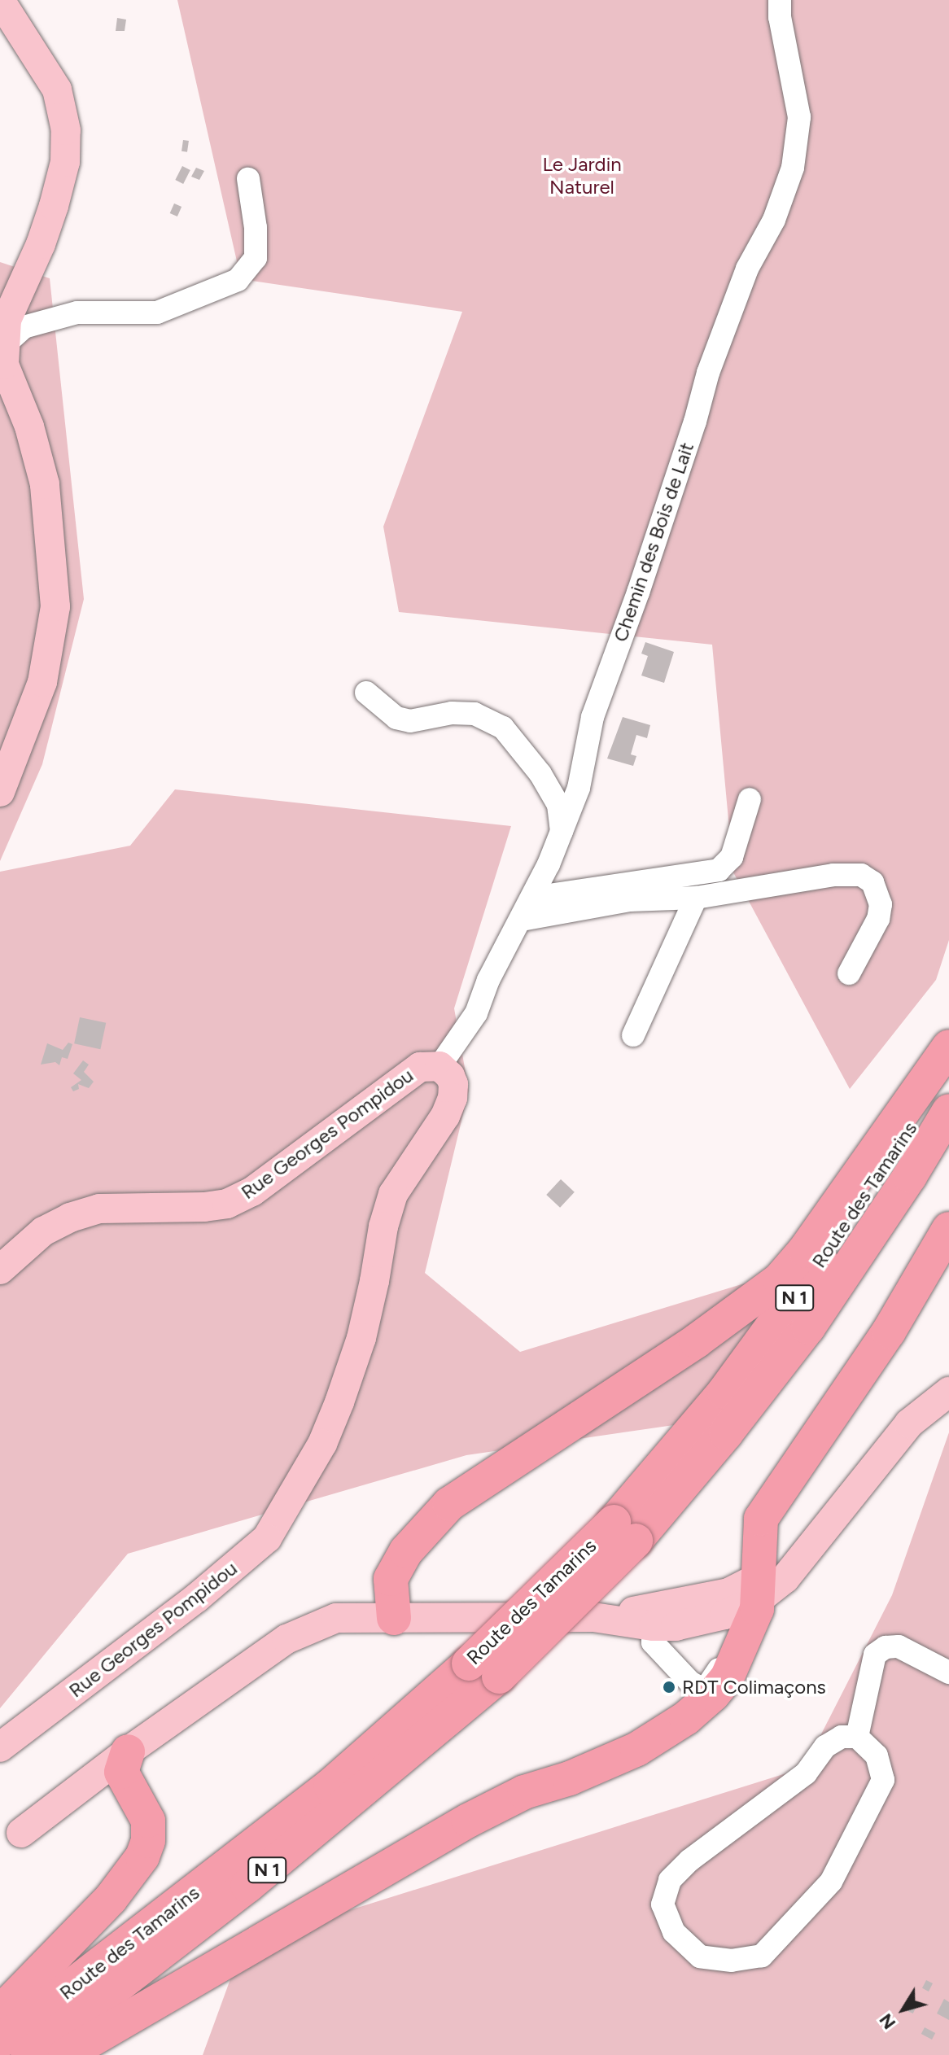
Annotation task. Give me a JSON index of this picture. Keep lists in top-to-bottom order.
{
  "streets": {
    "highway": ["Route des Tamarins", "N 1"],
    "main road": ["Rue Georges Pompidou"],
    "street": ["Chemin des Bois de Lait"]
  },
  "crossings": [
    ["Chemin des Bois de Lait", "Rue Georges Pompidou"]
  ],
  "parks": ["Le Jardin Naturel"],
  "places": ["RDT Colimaçons"],
  "north": "bottom left"
}
